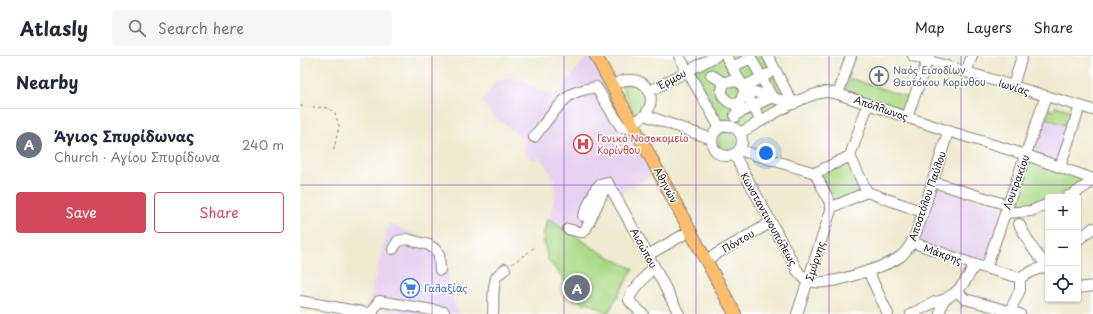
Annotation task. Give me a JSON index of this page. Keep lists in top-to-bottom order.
{
  "streets": {
    "main road": ["Αθηνών"],
    "street": [
      "Έρμου",
      "Ιωνίας",
      "Απόλλωνος",
      "Λουτρακίου",
      "Αποστόλου Παύλου",
      "Κωνσταντινουπόλεως",
      "Πόντου",
      "Αισώπου",
      "Μάκρης",
      "Σμύρνης"
    ]
  },
  "crossings": [
    ["Ιωνίας", "Λουτρακίου"],
    ["Απόλλωνος", "Λουτρακίου"],
    ["Απόλλωνος", "Αποστόλου Παύλου"],
    ["Απόλλωνος", "Κωνσταντινουπόλεως"],
    ["Λουτρακίου", "Μάκρης"],
    ["Αθηνών", "Πόντου"],
    ["Αποστόλου Παύλου", "Κωνσταντινουπόλεως"],
    ["Αποστόλου Παύλου", "Μάκρης"],
    ["Αποστόλου Παύλου", "Σμύρνης"],
    ["Κωνσταντινουπόλεως", "Πόντου"],
    ["Κωνσταντινουπόλεως", "Σμύρνης"]
  ],
  "places": {
    "church": ["Ναός Εισοδίων Θεοτόκου Κορίνθου"],
    "hospital": ["Γενικό Νοσοκομείο Κορίνθου"],
    "supermarket": ["Γαλαξίας"]
  },
  "page": {
    "header": "Atlasly",
    "search": "Search here",
    "nav": ["Map", "Layers", "Share"],
    "heading": "Nearby",
    "list": [
      {
        "mark": "A",
        "name": "Άγιος Σπυρίδωνας",
        "note": "Church · Αγίου Σπυρίδωνα",
        "value": "240 m"
      }
    ],
    "buttons": ["Save", "Share"],
    "map_buttons": ["+", "−"],
    "pins": "A"
  }
}
